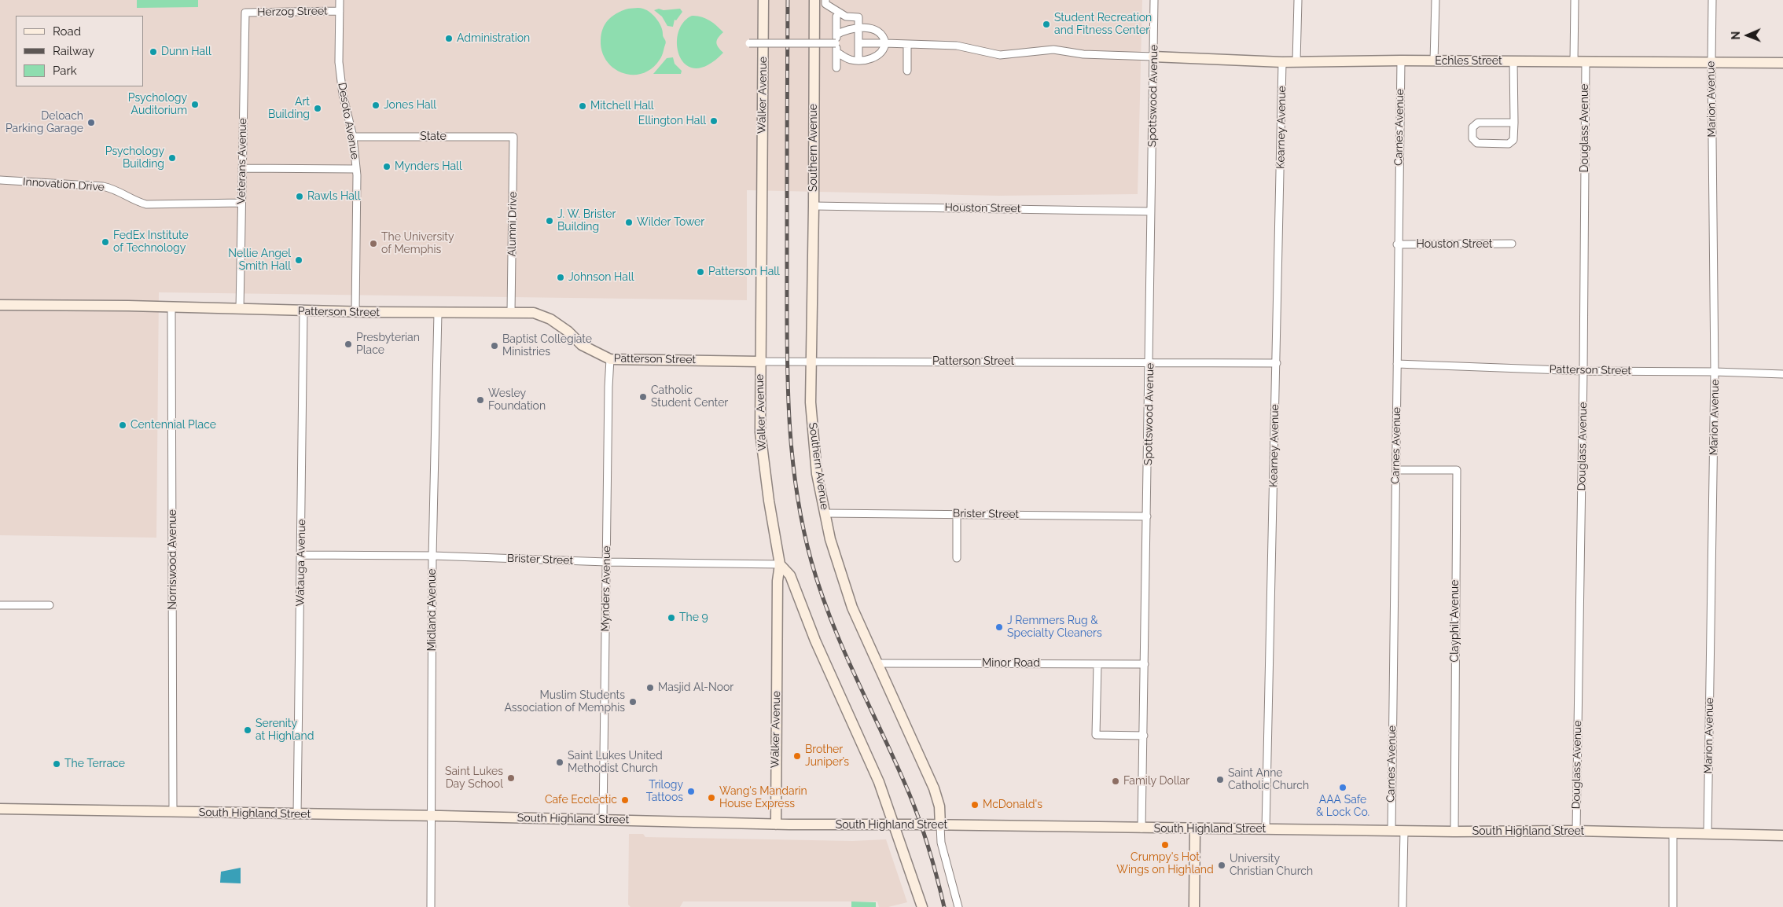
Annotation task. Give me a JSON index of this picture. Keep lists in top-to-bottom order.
{
  "streets": {
    "street": [
      "Herzog Street",
      "Echles Street",
      "Walker Avenue",
      "Spottswood Avenue",
      "Marion Avenue",
      "Desoto Avenue",
      "Kearney Avenue",
      "Carnes Avenue",
      "Douglass Avenue",
      "State",
      "Southern Avenue",
      "Veterans Avenue",
      "Innovation Drive",
      "Houston Street",
      "Alumni Drive",
      "Patterson Street",
      "Brister Street",
      "Norriswood Avenue",
      "Watauga Avenue",
      "Mynders Avenue",
      "Midland Avenue",
      "Clayphil Avenue",
      "Minor Road",
      "South Highland Street"
    ]
  },
  "crossings": [
    ["Herzog Street", "Desoto Avenue"],
    ["Herzog Street", "Veterans Avenue"],
    ["Echles Street", "Spottswood Avenue"],
    ["Echles Street", "Marion Avenue"],
    ["Echles Street", "Kearney Avenue"],
    ["Echles Street", "Carnes Avenue"],
    ["Echles Street", "Douglass Avenue"],
    ["Walker Avenue", "Patterson Street"],
    ["Walker Avenue", "Brister Street"],
    ["Walker Avenue", "South Highland Street"],
    ["Spottswood Avenue", "Houston Street"],
    ["Spottswood Avenue", "Patterson Street"],
    ["Spottswood Avenue", "Brister Street"],
    ["Spottswood Avenue", "Minor Road"],
    ["Spottswood Avenue", "South Highland Street"],
    ["Marion Avenue", "Patterson Street"],
    ["Marion Avenue", "South Highland Street"],
    ["Desoto Avenue", "State"],
    ["Desoto Avenue", "Patterson Street"],
    ["Kearney Avenue", "Patterson Street"],
    ["Kearney Avenue", "South Highland Street"],
    ["Carnes Avenue", "Houston Street"],
    ["Carnes Avenue", "Patterson Street"],
    ["Carnes Avenue", "Clayphil Avenue"],
    ["Carnes Avenue", "South Highland Street"],
    ["Douglass Avenue", "Patterson Street"],
    ["Douglass Avenue", "South Highland Street"],
    ["State", "Alumni Drive"],
    ["Southern Avenue", "Houston Street"],
    ["Southern Avenue", "Patterson Street"],
    ["Southern Avenue", "Brister Street"],
    ["Southern Avenue", "Minor Road"],
    ["Southern Avenue", "South Highland Street"],
    ["Veterans Avenue", "Innovation Drive"],
    ["Veterans Avenue", "Patterson Street"],
    ["Alumni Drive", "Patterson Street"],
    ["Patterson Street", "Norriswood Avenue"],
    ["Patterson Street", "Watauga Avenue"],
    ["Patterson Street", "Mynders Avenue"],
    ["Patterson Street", "Midland Avenue"],
    ["Brister Street", "Watauga Avenue"],
    ["Brister Street", "Mynders Avenue"],
    ["Brister Street", "Midland Avenue"],
    ["Norriswood Avenue", "South Highland Street"],
    ["Watauga Avenue", "South Highland Street"],
    ["Mynders Avenue", "South Highland Street"],
    ["Midland Avenue", "South Highland Street"],
    ["Clayphil Avenue", "South Highland Street"]
  ],
  "places": [
    "Student Recreation and Fitness Center",
    "Administration",
    "Dunn Hall",
    "Psychology Auditorium",
    "Jones Hall",
    "Mitchell Hall",
    "Art Building",
    "Ellington Hall",
    "Deloach Parking Garage",
    "Psychology Building",
    "Mynders Hall",
    "Rawls Hall",
    "J. W. Brister Building",
    "Wilder Tower",
    "FedEx Institute of Technology",
    "The University of Memphis",
    "Nellie Angel Smith Hall",
    "Patterson Hall",
    "Johnson Hall",
    "Presbyterian Place",
    "Baptist Collegiate Ministries",
    "Catholic Student Center",
    "Wesley Foundation",
    "Centennial Place",
    "The 9",
    "J Remmers Rug & Specialty Cleaners",
    "Masjid Al-Noor",
    "Muslim Students Association of Memphis",
    "Serenity at Highland",
    "Brother Juniper’s",
    "Saint Lukes United Methodist Church",
    "The Terrace",
    "Saint Lukes Day School",
    "Saint Anne Catholic Church",
    "Family Dollar",
    "AAA Safe & Lock Co.",
    "Trilogy Tattoos",
    "Wang's Mandarin House Express",
    "Cafe Ecclectic",
    "McDonald's",
    "Crumpy's Hot Wings on Highland",
    "University Christian Church"
  ],
  "legend": ["Road", "Railway", "Park"],
  "north": "left"
}
